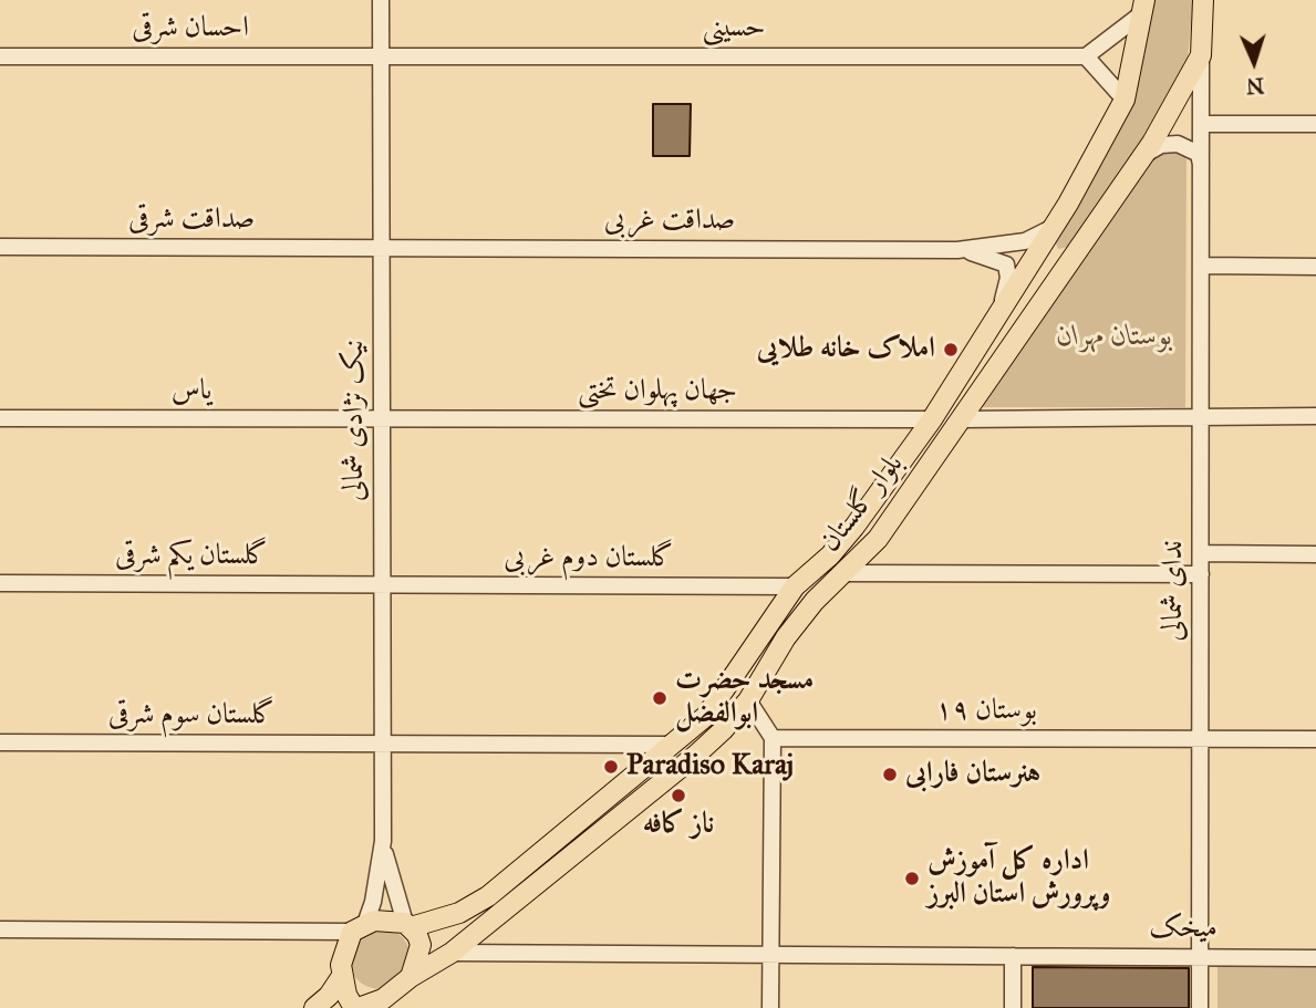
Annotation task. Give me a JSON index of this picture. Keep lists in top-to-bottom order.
{
  "streets": {
    "main road": ["بلوار گلستان"],
    "street": [
      "احسان شرقی",
      "حسینی",
      "صداقت شرقی",
      "صداقت غربی",
      "یاس",
      "جهان پهلوان تختی",
      "نیک نژادی شمالی",
      "گلستان یکم شرقی",
      "گلستان دوم غربی",
      "ندای شمالی",
      "بوستان ۱۹",
      "گلستان سوم شرقی",
      "میخک"
    ]
  },
  "crossings": [
    ["احسان شرقی", "حسینی"],
    ["احسان شرقی", "نیک نژادی شمالی"],
    ["حسینی", "نیک نژادی شمالی"],
    ["صداقت شرقی", "صداقت غربی"],
    ["صداقت شرقی", "نیک نژادی شمالی"],
    ["صداقت غربی", "نیک نژادی شمالی"],
    ["صداقت غربی", "بلوار گلستان"],
    ["یاس", "جهان پهلوان تختی"],
    ["یاس", "نیک نژادی شمالی"],
    ["جهان پهلوان تختی", "نیک نژادی شمالی"],
    ["جهان پهلوان تختی", "بلوار گلستان"],
    ["نیک نژادی شمالی", "گلستان یکم شرقی"],
    ["نیک نژادی شمالی", "گلستان دوم غربی"],
    ["نیک نژادی شمالی", "گلستان سوم شرقی"],
    ["بلوار گلستان", "گلستان دوم غربی"],
    ["بلوار گلستان", "ندای شمالی"],
    ["بلوار گلستان", "گلستان سوم شرقی"],
    ["بلوار گلستان", "میخک"],
    ["گلستان یکم شرقی", "گلستان دوم غربی"],
    ["ندای شمالی", "بوستان ۱۹"],
    ["ندای شمالی", "میخک"]
  ],
  "parks": ["بوستان مهران"],
  "places": [
    "املاک خانه طلایی",
    "مسجد حضرت ابوالفضل",
    "Paradiso Karaj",
    "هنرستان فارابی",
    "ناز کافه",
    "اداره کل آموزش وپرورش استان البرز"
  ],
  "north": "bottom"
}
